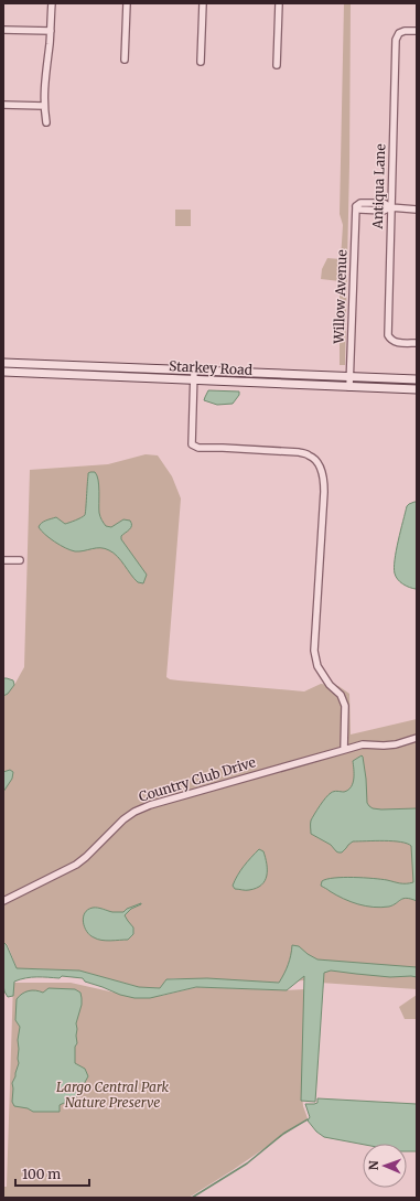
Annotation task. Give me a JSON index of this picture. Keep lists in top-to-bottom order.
{
  "streets": {
    "main road": ["Starkey Road"],
    "street": ["Antiqua Lane", "Willow Avenue", "Country Club Drive"]
  },
  "crossings": [
    ["Antiqua Lane", "Willow Avenue"],
    ["Willow Avenue", "Starkey Road"]
  ],
  "parks": ["Largo Central Park Nature Preserve"],
  "scale_bar": "100 m",
  "north": "left"
}
